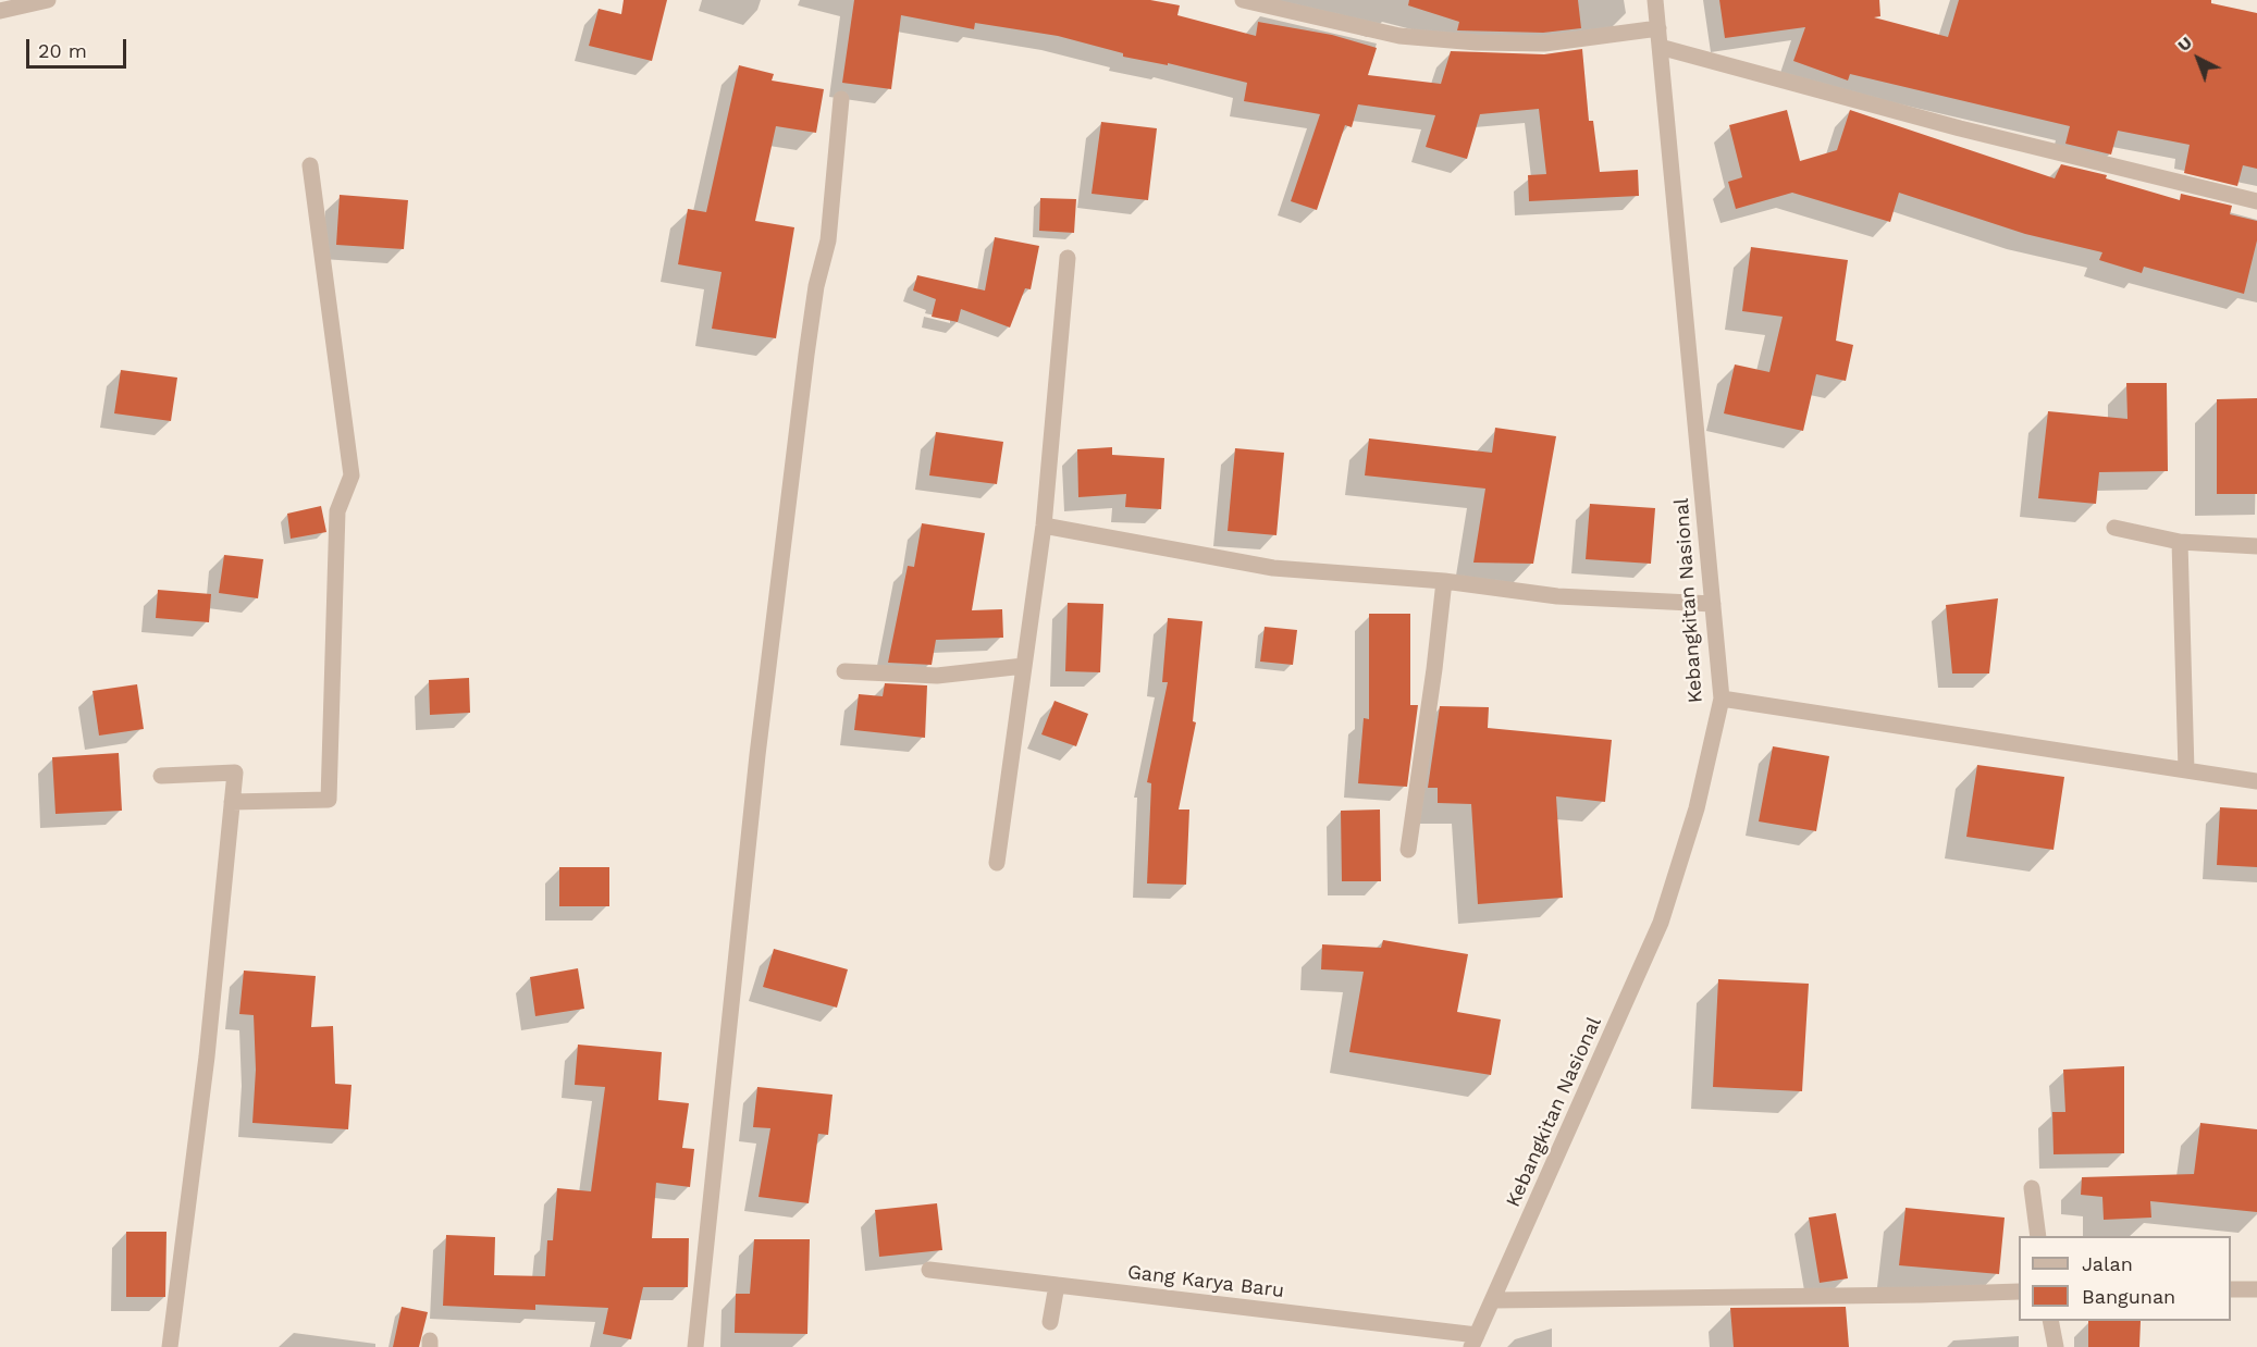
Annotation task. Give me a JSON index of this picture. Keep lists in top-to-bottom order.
{
  "streets": {
    "street": ["Kebangkitan Nasional", "Gang Karya Baru"]
  },
  "crossings": [
    ["Kebangkitan Nasional", "Gang Karya Baru"]
  ],
  "legend": ["Jalan", "Bangunan"],
  "scale_bar": "20 m",
  "north": "top left"
}
